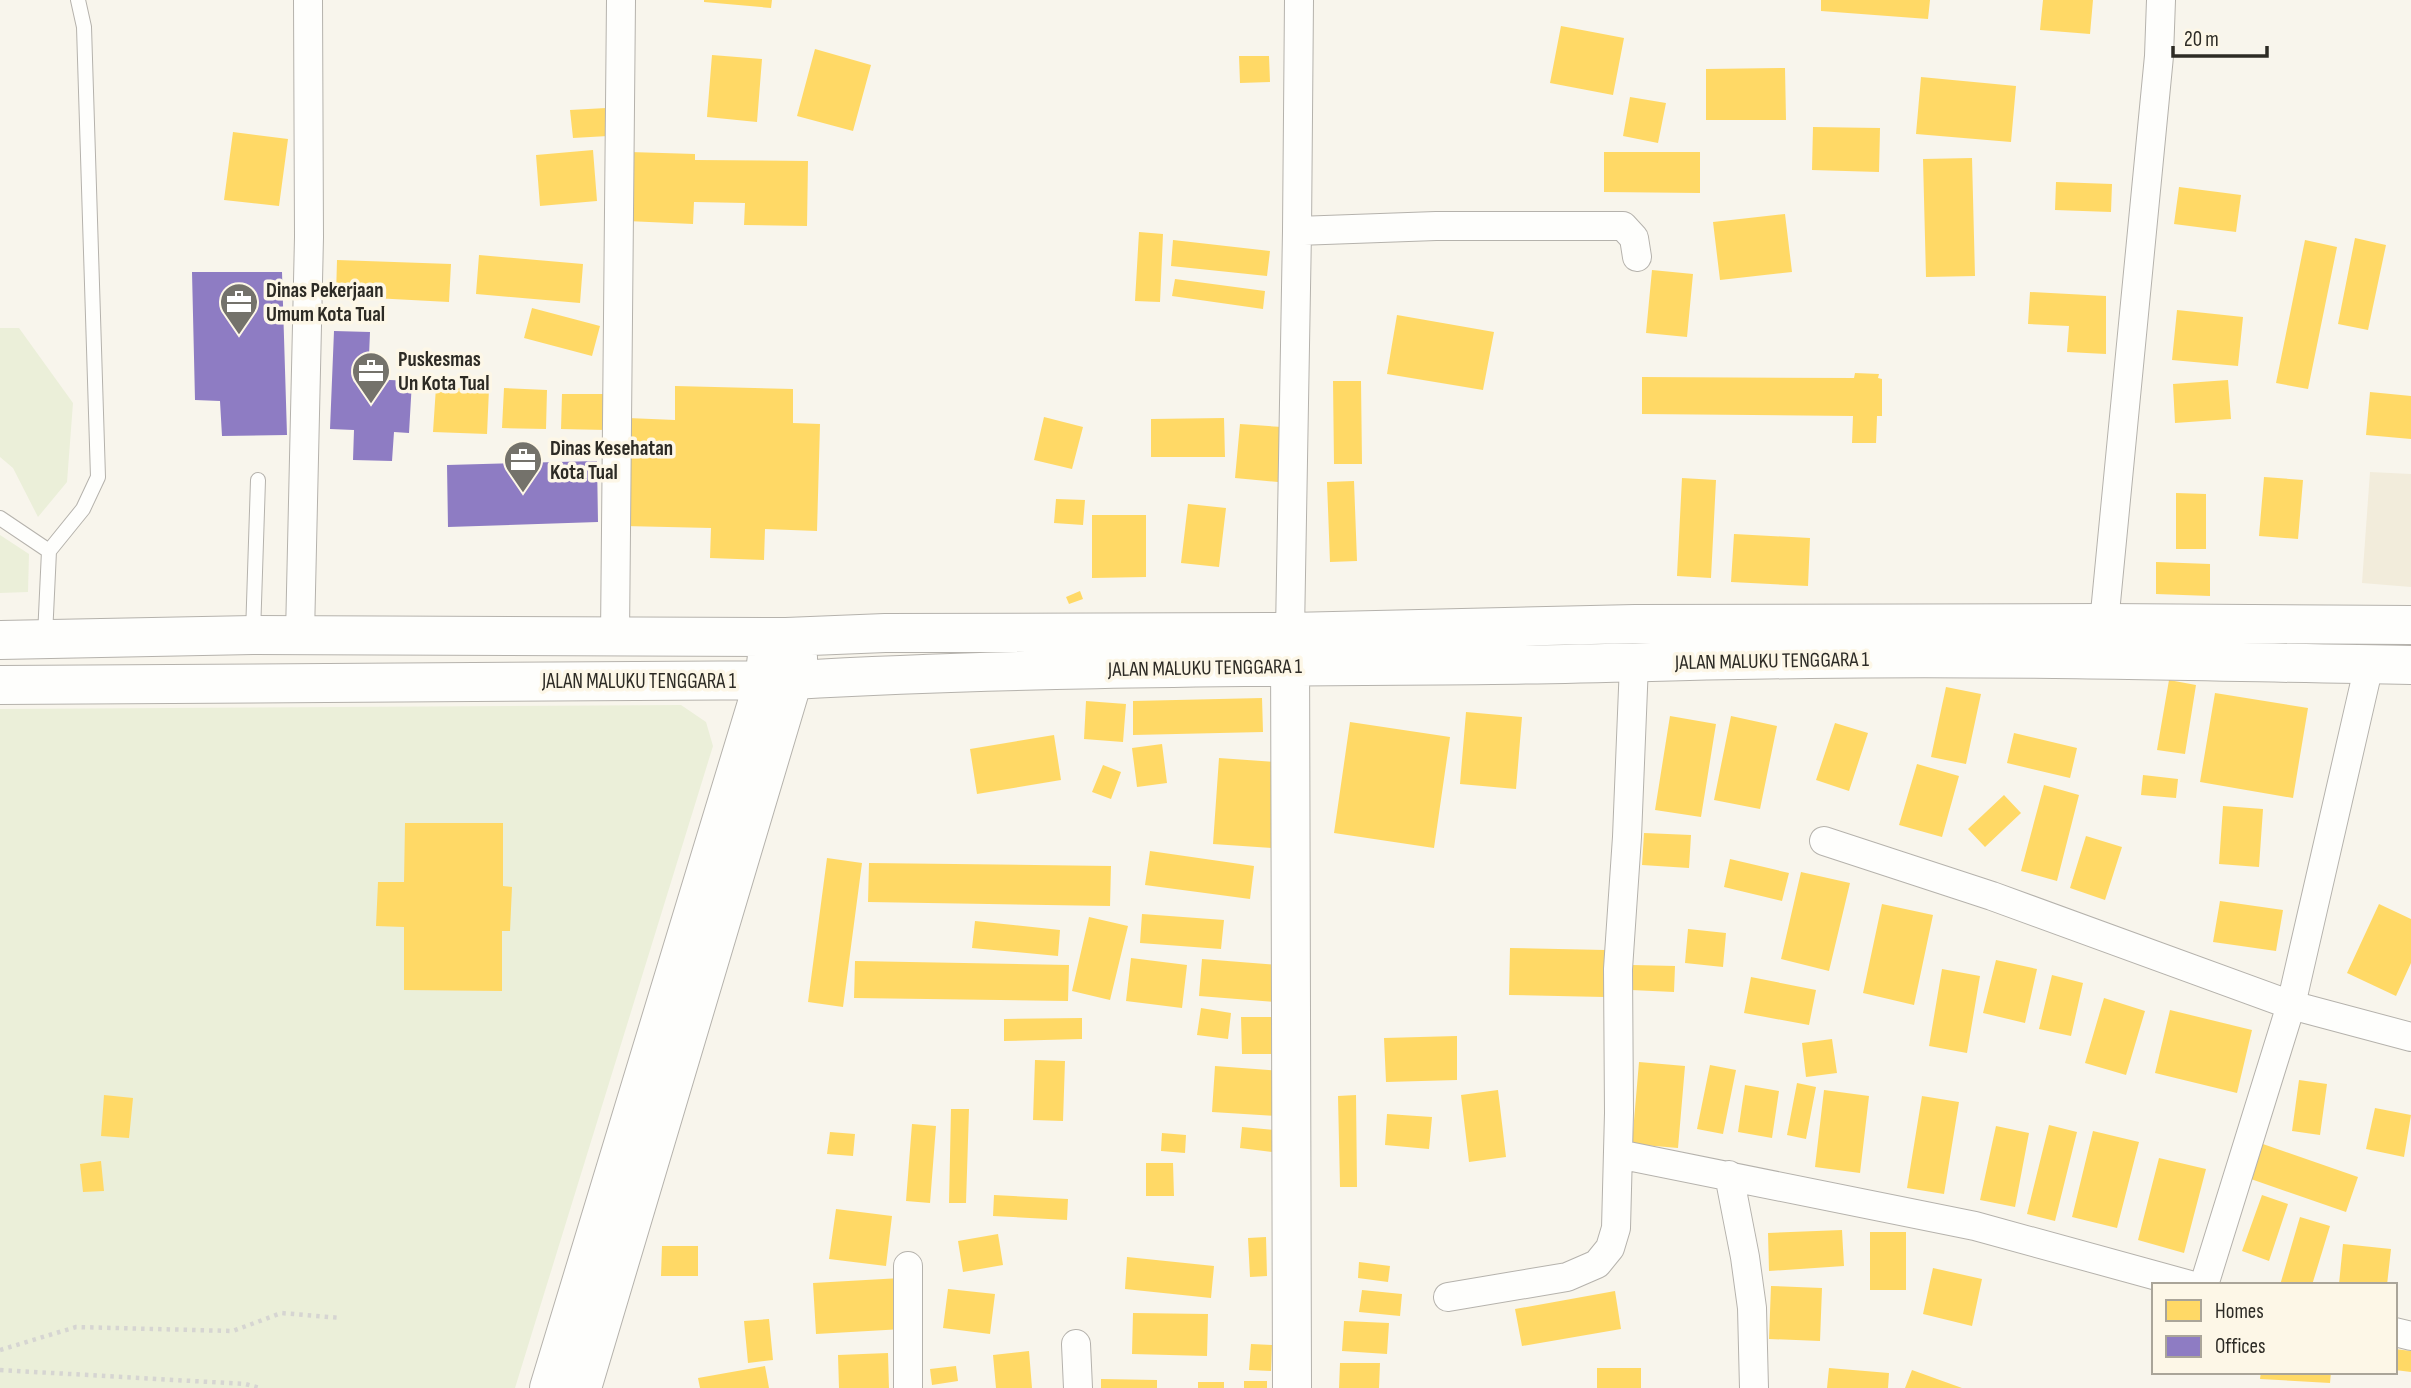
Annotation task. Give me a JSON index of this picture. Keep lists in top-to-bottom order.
{
  "streets": {
    "main road": ["JALAN MALUKU TENGGARA 1"]
  },
  "places": {
    "office": ["Dinas Pekerjaan Umum Kota Tual", "Puskesmas Un Kota Tual", "Dinas Kesehatan Kota Tual"]
  },
  "legend": ["Homes", "Offices"],
  "scale_bar": "20 m"
}
